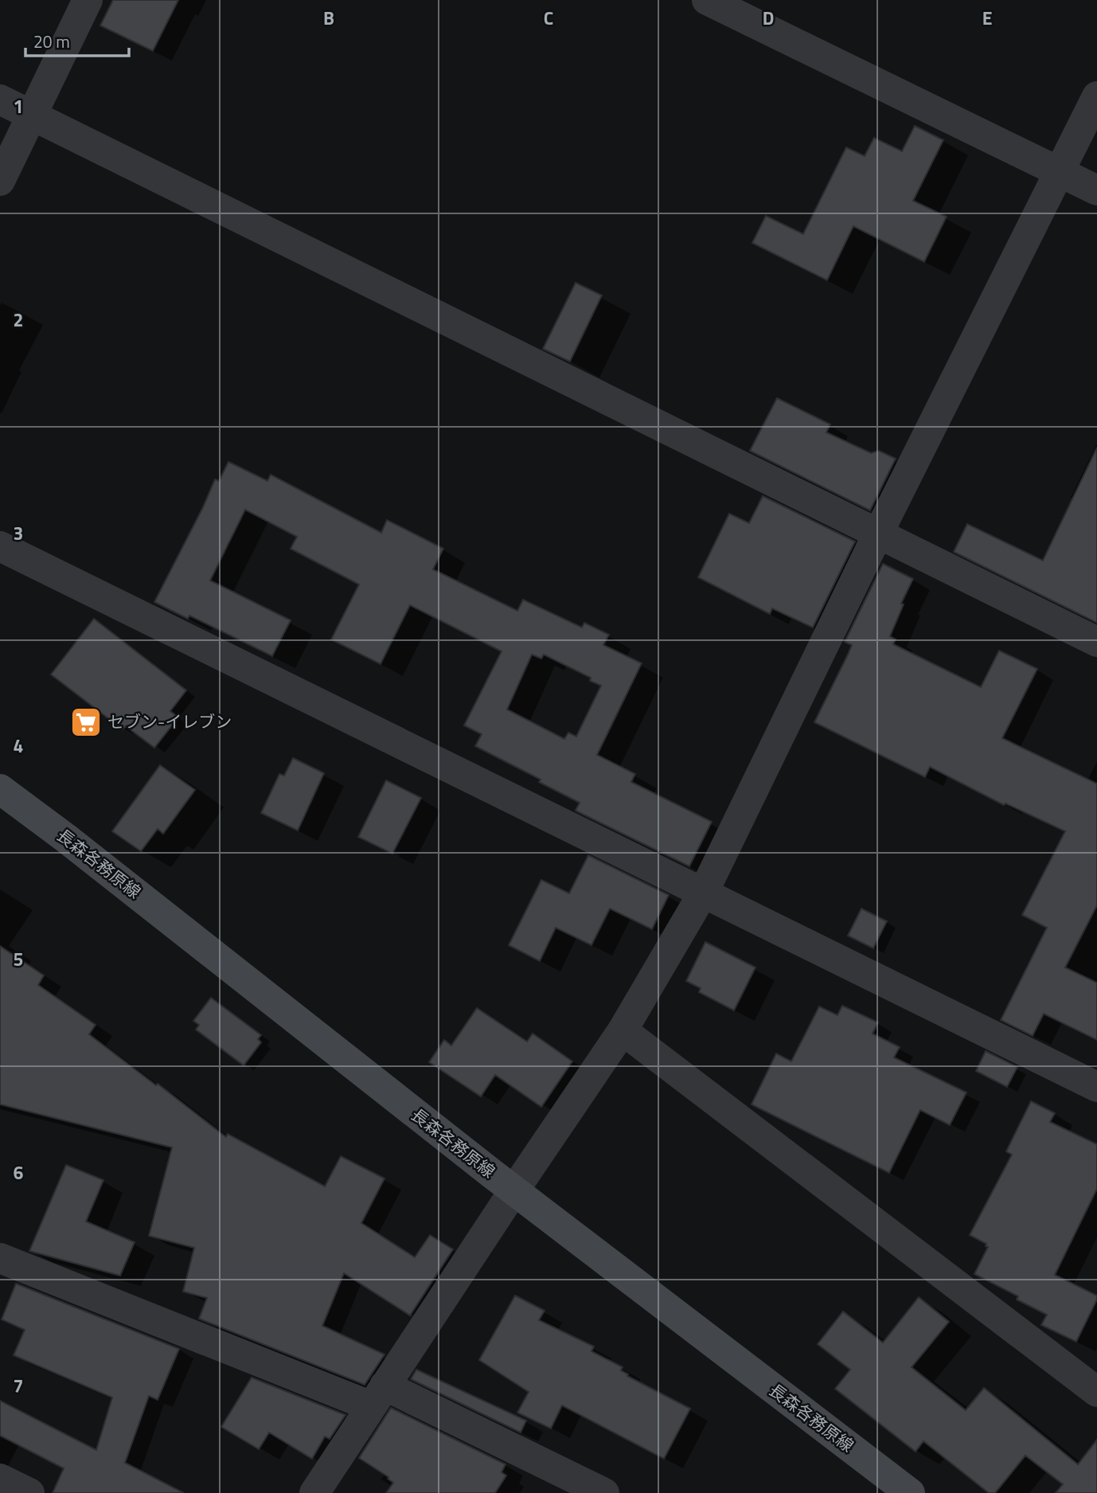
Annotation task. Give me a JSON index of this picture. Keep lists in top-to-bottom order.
{
  "streets": {
    "main road": ["長森各務原線"]
  },
  "places": {
    "supermarket": ["セブン-イレブン"]
  },
  "scale_bar": "20 m",
  "grid": {
    "columns": [
      "B",
      "C",
      "D",
      "E"
    ],
    "rows": [
      "1",
      "2",
      "3",
      "4",
      "5",
      "6",
      "7"
    ]
  }
}
